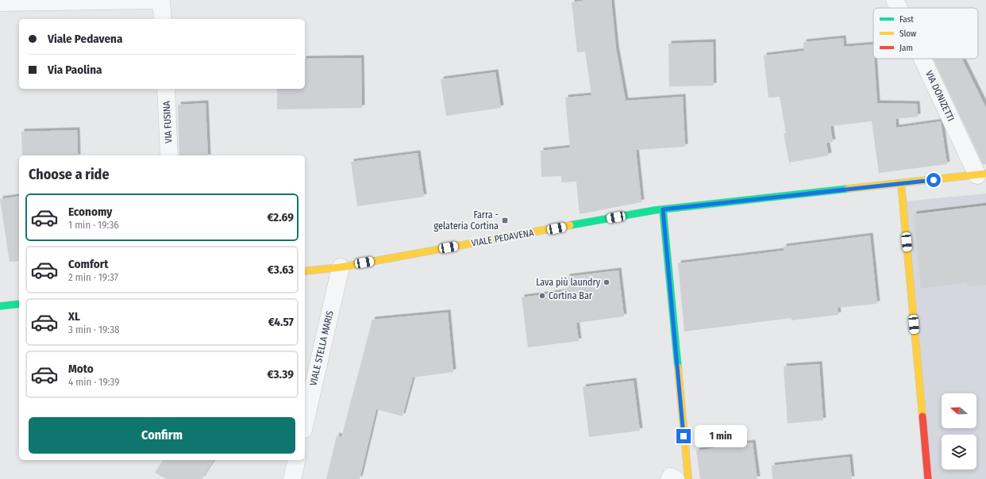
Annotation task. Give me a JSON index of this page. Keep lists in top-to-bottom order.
{
  "streets": {
    "main road": ["VIALE PEDAVENA"],
    "street": ["VIA DONIZETTI", "VIA FUSINA", "VIALE STELLA MARIS"]
  },
  "crossings": [
    ["VIA DONIZETTI", "VIALE PEDAVENA"],
    ["VIALE PEDAVENA", "VIALE STELLA MARIS"]
  ],
  "places": {
    "transit": ["Farra - gelateria Cortina"],
    "other": ["Lava più laundry", "Cortina Bar"]
  },
  "legend": ["Fast", "Slow", "Jam"],
  "north": "left",
  "page": {
    "banner": ["Viale Pedavena", "Via Paolina"],
    "heading": "Choose a ride",
    "list": [
      {
        "name": "Economy",
        "note": "1 min · 19:36",
        "value": "€2.69"
      },
      {
        "name": "Comfort",
        "note": "2 min · 19:37",
        "value": "€3.63"
      },
      {
        "name": "XL",
        "note": "3 min · 19:38",
        "value": "€4.57"
      },
      {
        "name": "Moto",
        "note": "4 min · 19:39",
        "value": "€3.39"
      }
    ],
    "buttons": "Confirm",
    "bubble": "1 min"
  }
}
